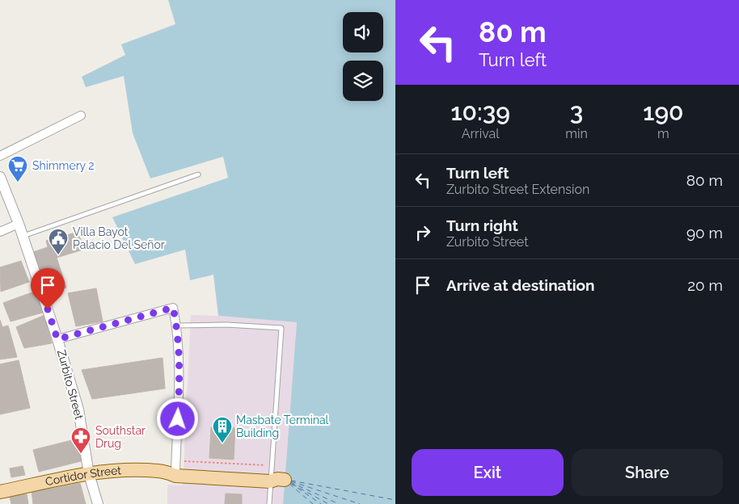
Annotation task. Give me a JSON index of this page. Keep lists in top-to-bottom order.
{
  "streets": {
    "main road": ["Cortidor Street"],
    "street": ["Zurbito Street"]
  },
  "crossings": [
    ["Zurbito Street", "Cortidor Street"]
  ],
  "places": {
    "supermarket": ["Shimmery 2"],
    "public building": ["Villa Bayot Palacio Del Señor"],
    "building": ["Masbate Terminal Building"],
    "pharmacy": ["Southstar Drug"]
  },
  "page": {
    "turn": ["80 m", "Turn left"],
    "eta": [
      "10:39",
      "Arrival",
      "3",
      "min",
      "190",
      "m"
    ],
    "list": [
      {
        "name": "Turn left",
        "note": "Zurbito Street Extension",
        "value": "80 m"
      },
      {
        "name": "Turn right",
        "note": "Zurbito Street",
        "value": "90 m"
      },
      {
        "name": "Arrive at destination",
        "value": "20 m"
      }
    ],
    "buttons": ["Exit", "Share"]
  }
}
